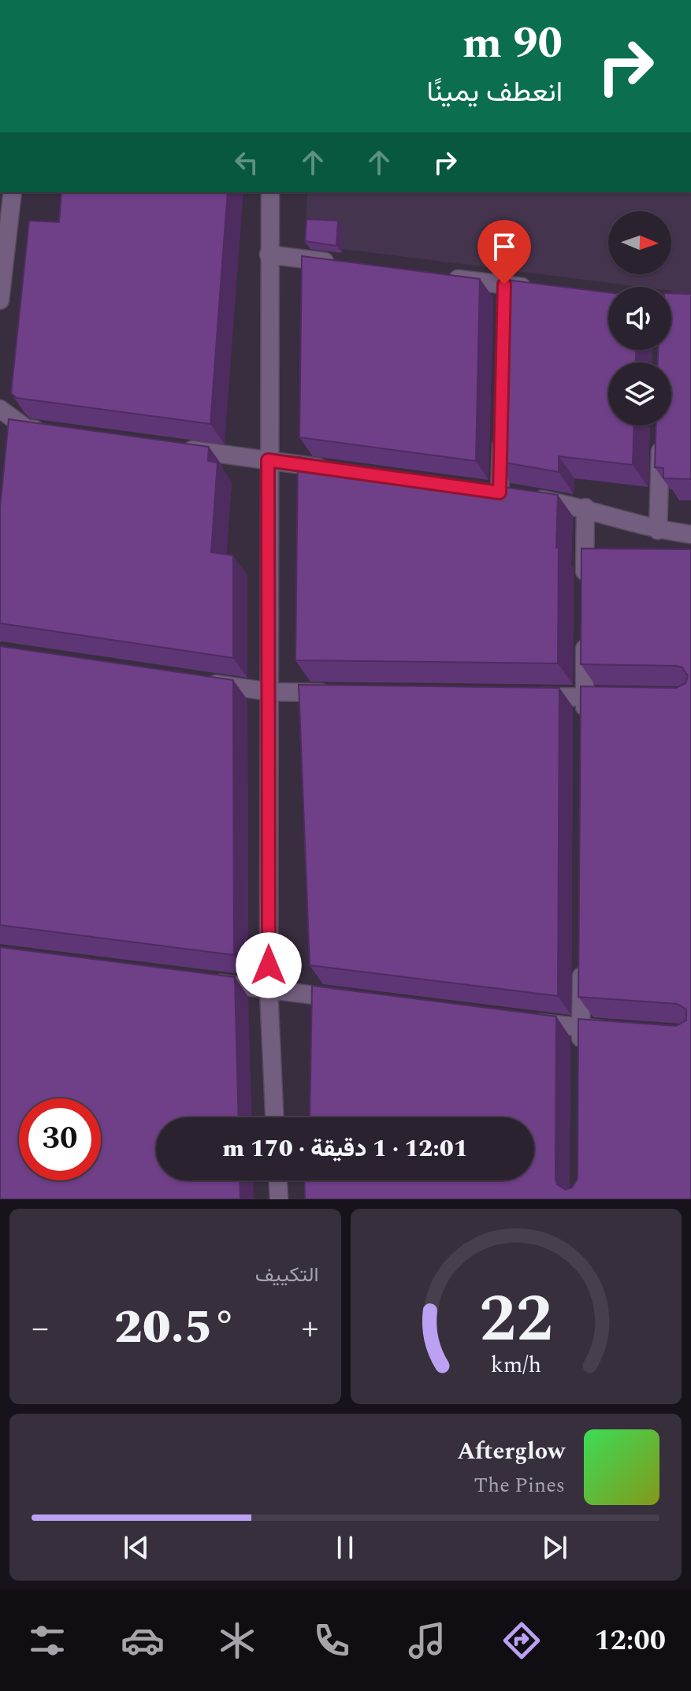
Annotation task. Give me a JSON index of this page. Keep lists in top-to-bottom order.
{
  "north": "right",
  "page": {
    "turn": ["90 m", "انعطف يمينًا"],
    "limit": "30",
    "trip": "12:01 · 1 دقيقة · 170 m",
    "tile": "التكييف",
    "heat": ["−", "20.5°", "+"],
    "song": ["Afterglow", "The Pines"],
    "tabs": "12:00",
    "gauge": ["22", "km/h"]
  }
}
